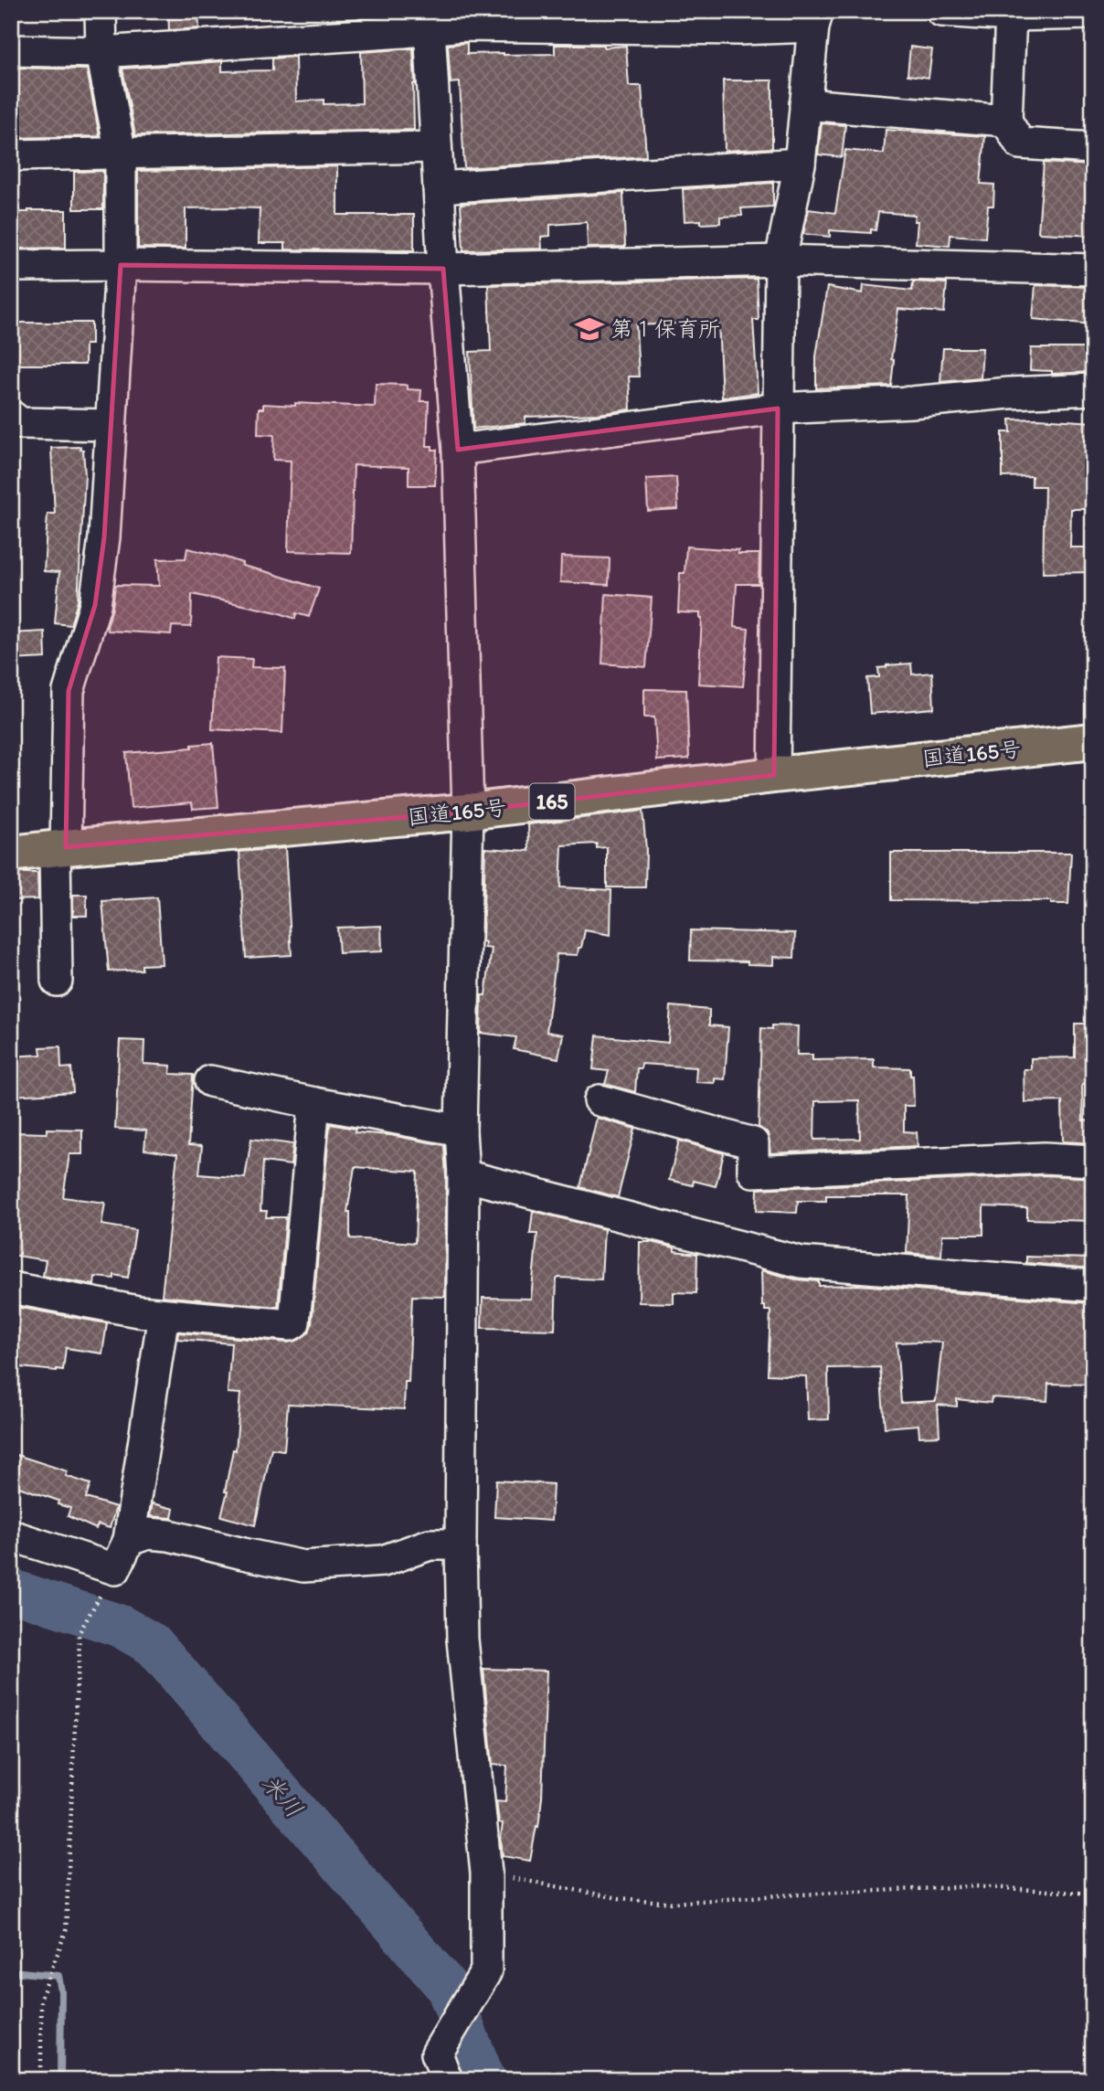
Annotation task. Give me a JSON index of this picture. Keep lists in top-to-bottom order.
{
  "streets": {
    "highway": ["国道165号", "165"]
  },
  "water": ["米川"],
  "places": {
    "school or university": ["第１保育所"]
  }
}
